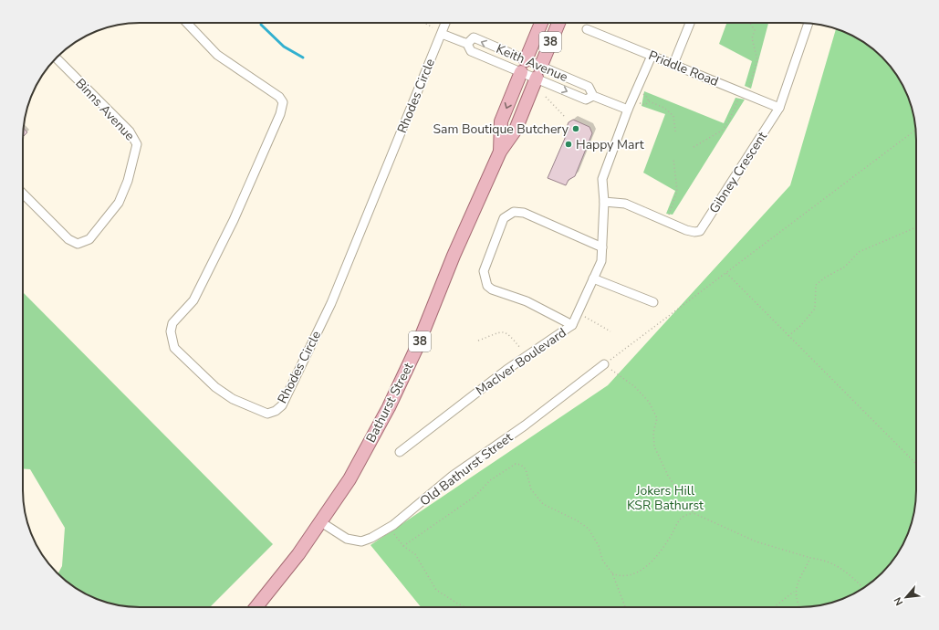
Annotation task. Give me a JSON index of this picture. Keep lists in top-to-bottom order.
{
  "streets": {
    "main road": ["38", "Bathurst Street"],
    "street": [
      "Keith Avenue",
      "Priddle Road",
      "Rhodes Circle",
      "Binns Avenue",
      "Gibney Crescent",
      "MacIver Boulevard",
      "Old Bathurst Street"
    ]
  },
  "crossings": [
    ["38", "Keith Avenue"],
    ["Keith Avenue", "Rhodes Circle"],
    ["Keith Avenue", "MacIver Boulevard"],
    ["Keith Avenue", "Bathurst Street"],
    ["Priddle Road", "Gibney Crescent"],
    ["Priddle Road", "MacIver Boulevard"],
    ["Gibney Crescent", "MacIver Boulevard"],
    ["Bathurst Street", "Old Bathurst Street"]
  ],
  "parks": ["Jokers Hill KSR Bathurst"],
  "places": ["Sam Boutique Butchery", "Happy Mart"],
  "north": "bottom left"
}
